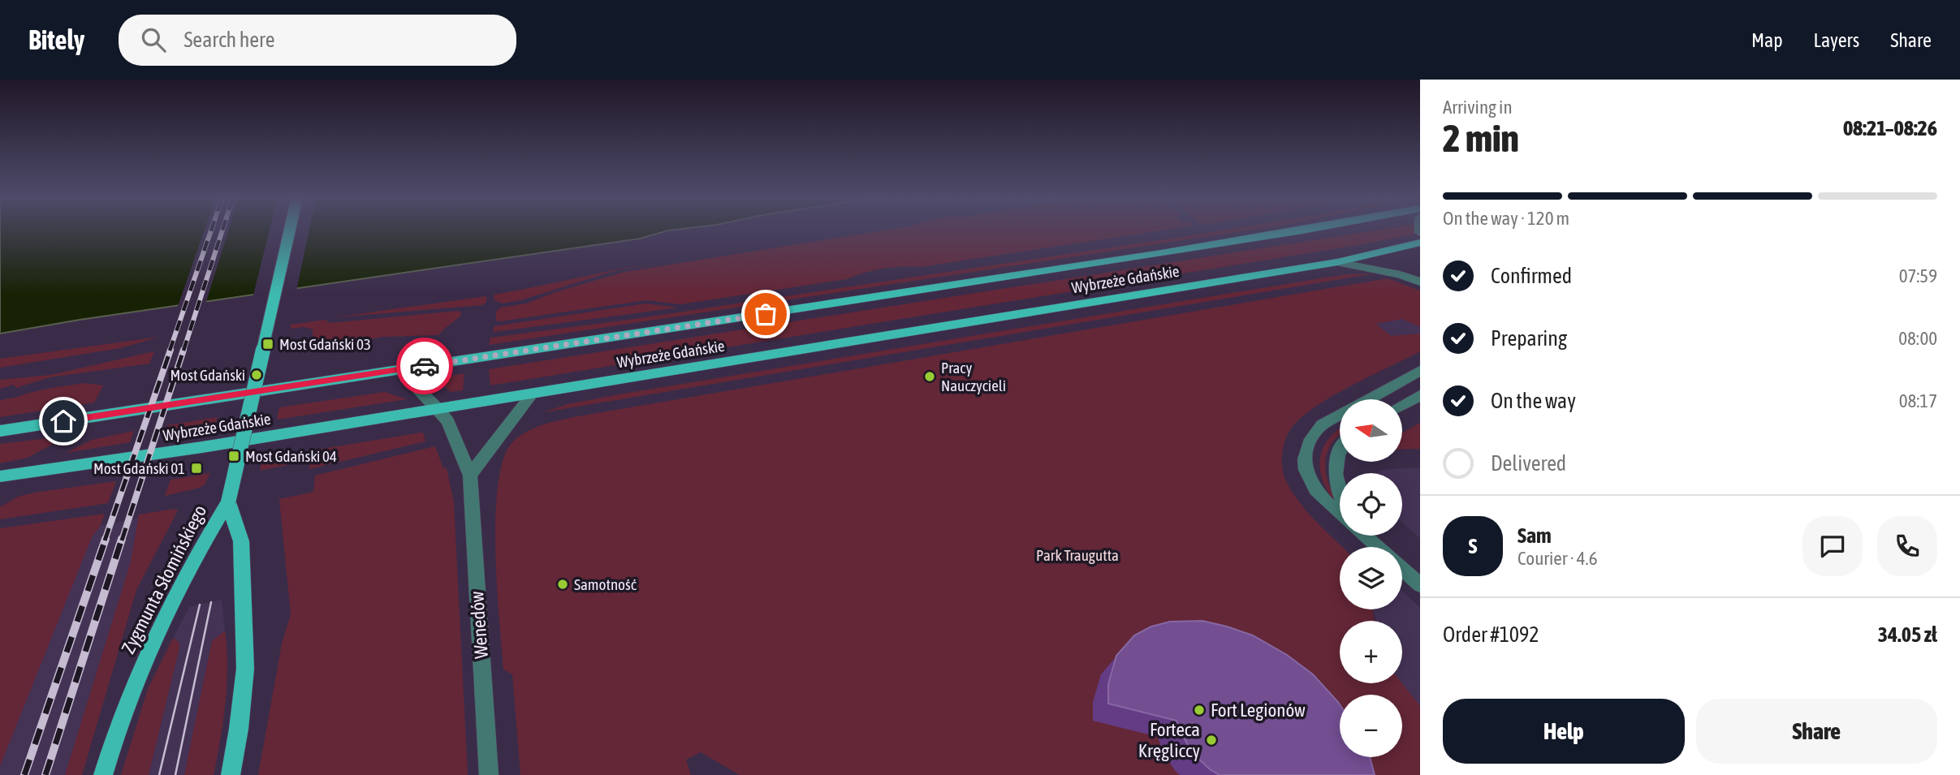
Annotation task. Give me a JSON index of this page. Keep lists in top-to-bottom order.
{
  "streets": {
    "main road": ["Wybrzeże Gdańskie", "Zygmunta Słomińskiego"],
    "street": ["Wenedów"]
  },
  "crossings": [
    ["Wybrzeże Gdańskie", "Wenedów"]
  ],
  "parks": ["Park Traugutta"],
  "places": {
    "transit": ["Most Gdański 03", "Most Gdański 04", "Most Gdański 01"],
    "other": [
      "Most Gdański",
      "Pracy Nauczycieli",
      "Samotność",
      "Fort Legionów",
      "Forteca Kręgliccy"
    ]
  },
  "north": "left",
  "page": {
    "header": "Bitely",
    "search": "Search here",
    "nav": ["Map", "Layers", "Share"],
    "heading": ["2 min", "Arriving in", "08:21–08:26"],
    "panel": [
      "Sam",
      "Courier · 4.6",
      "Order #1092",
      "34.05 zł"
    ],
    "bar": "On the way · 120 m",
    "list": [
      ["Confirmed", "07:59"],
      ["Preparing", "08:00"],
      ["On the way", "08:17"],
      "Delivered"
    ],
    "map_buttons": ["+", "−"],
    "round": "S",
    "buttons": ["Help", "Share"]
  }
}
